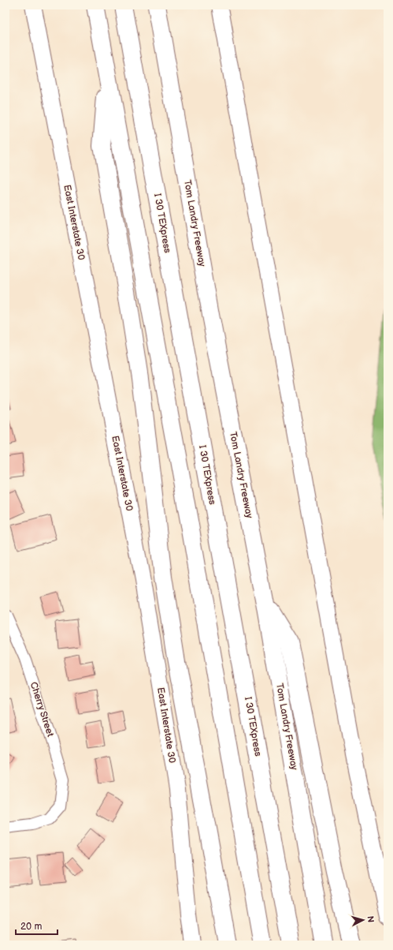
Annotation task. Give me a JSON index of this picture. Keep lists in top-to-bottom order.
{
  "streets": {
    "highway": ["I 30 TEXpress", "Tom Landry Freeway"],
    "main road": ["East Interstate 30"],
    "street": ["Cherry Street"]
  },
  "scale_bar": "20 m",
  "north": "right"
}
